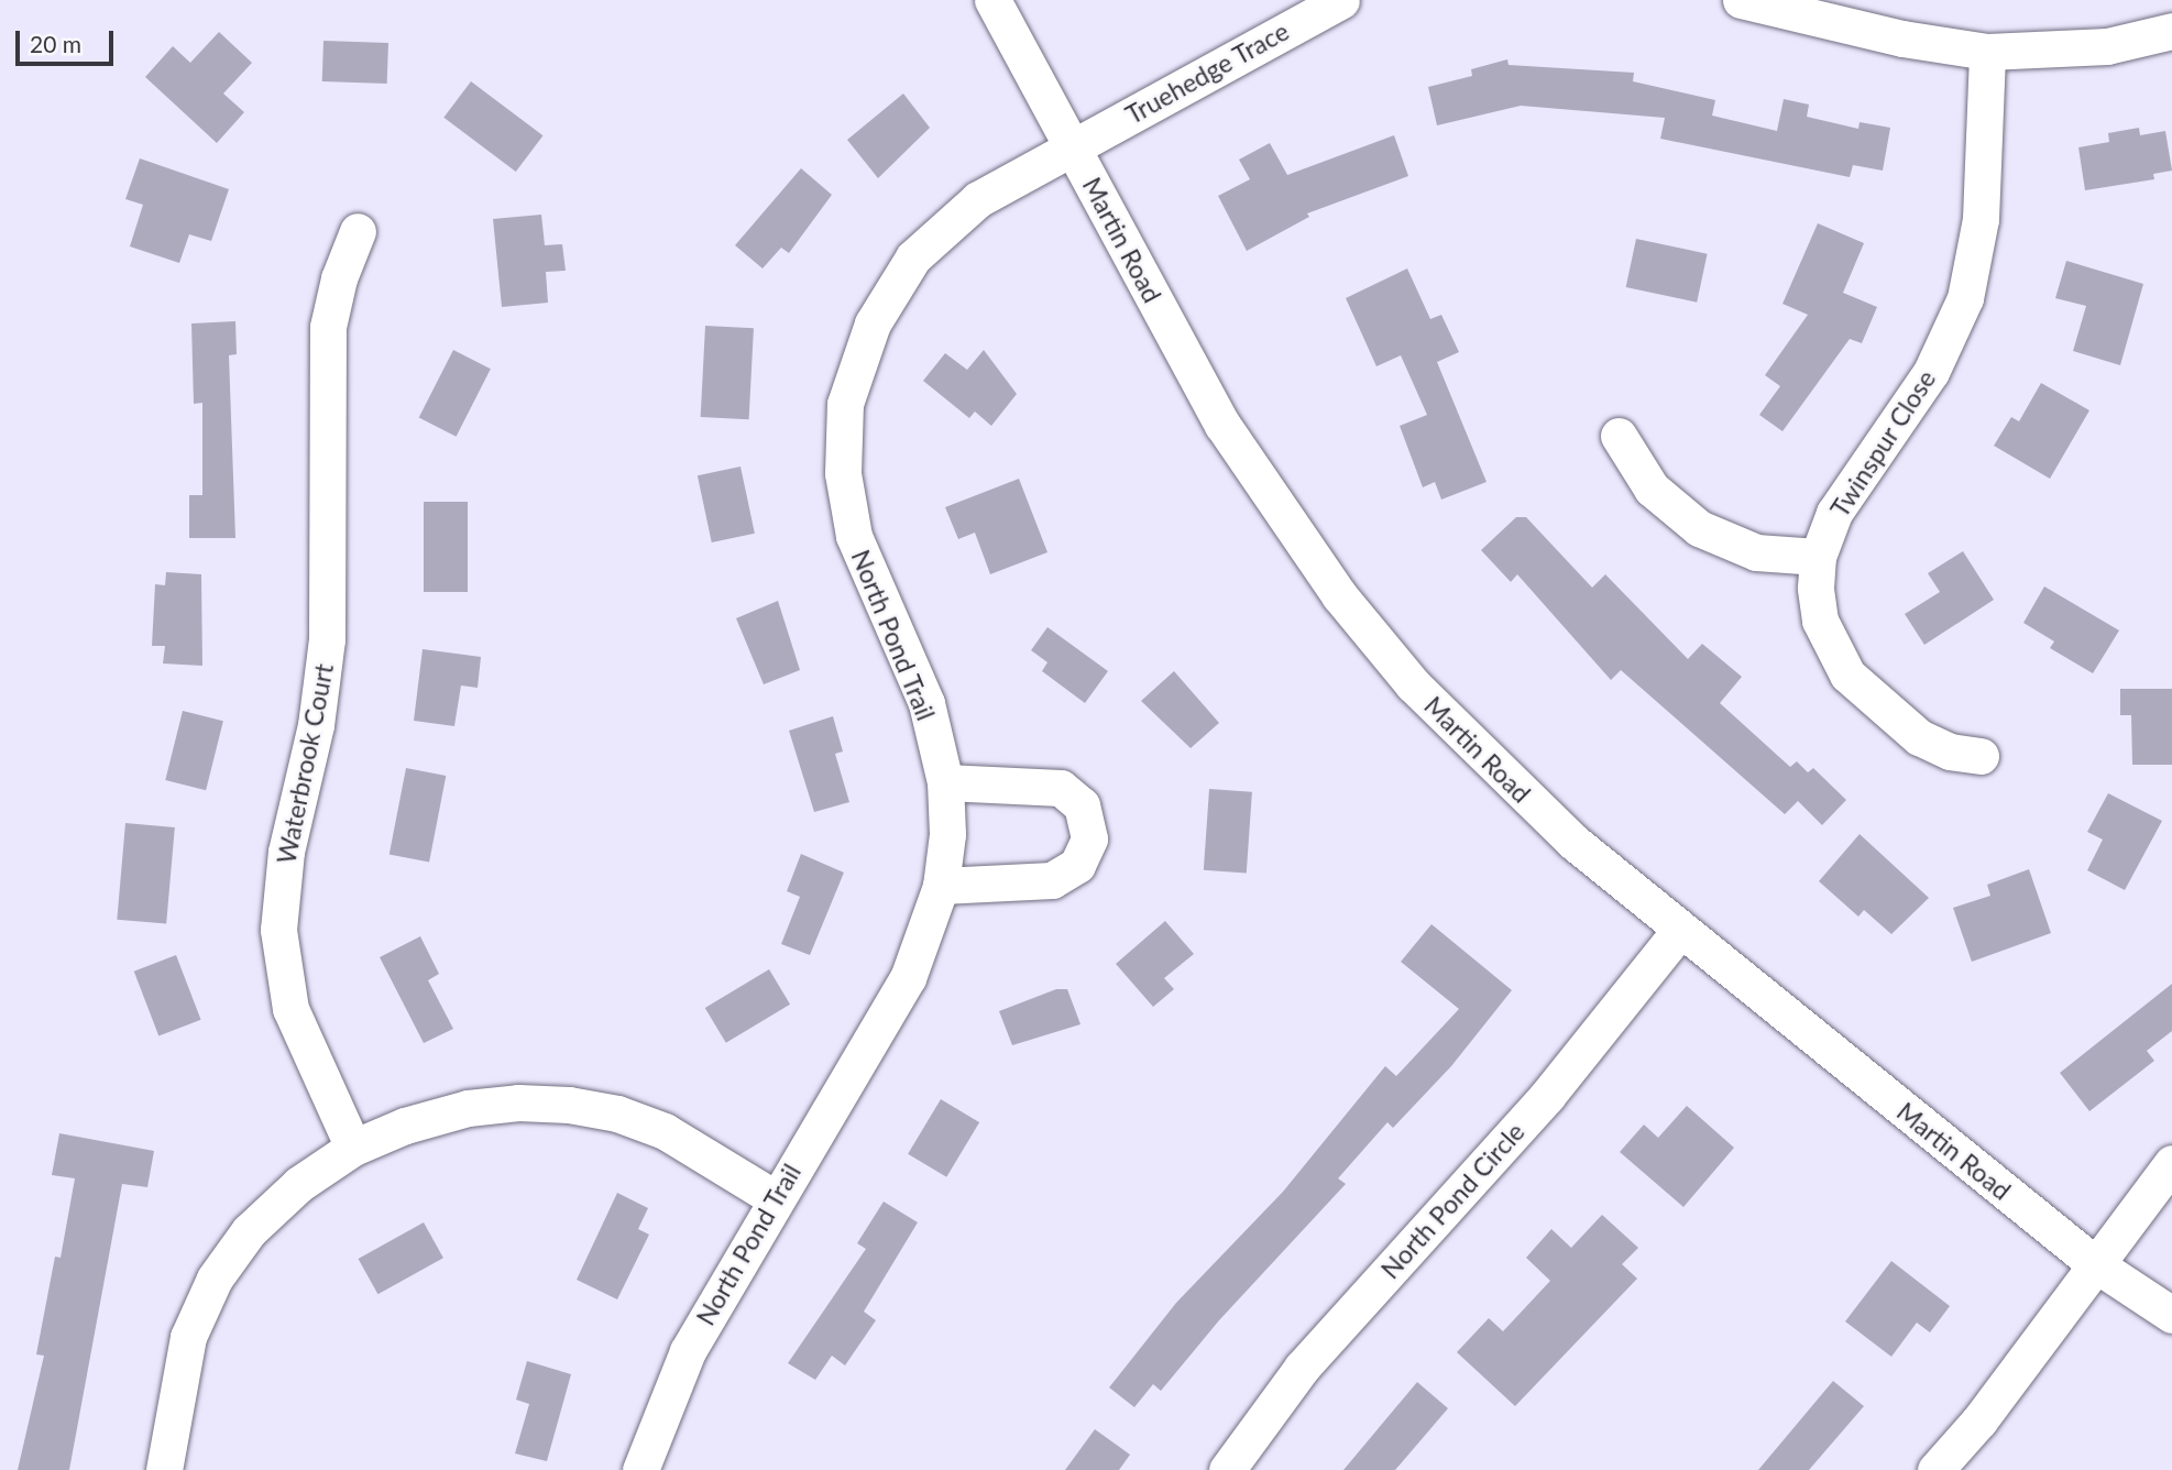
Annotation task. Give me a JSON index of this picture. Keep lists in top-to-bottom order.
{
  "streets": {
    "street": [
      "Truehedge Trace",
      "Martin Road",
      "Twinspur Close",
      "North Pond Trail",
      "Waterbrook Court",
      "North Pond Circle"
    ]
  },
  "crossings": [
    ["Truehedge Trace", "Martin Road"],
    ["Truehedge Trace", "North Pond Trail"],
    ["Martin Road", "North Pond Trail"],
    ["Martin Road", "North Pond Circle"]
  ],
  "scale_bar": "20 m"
}
